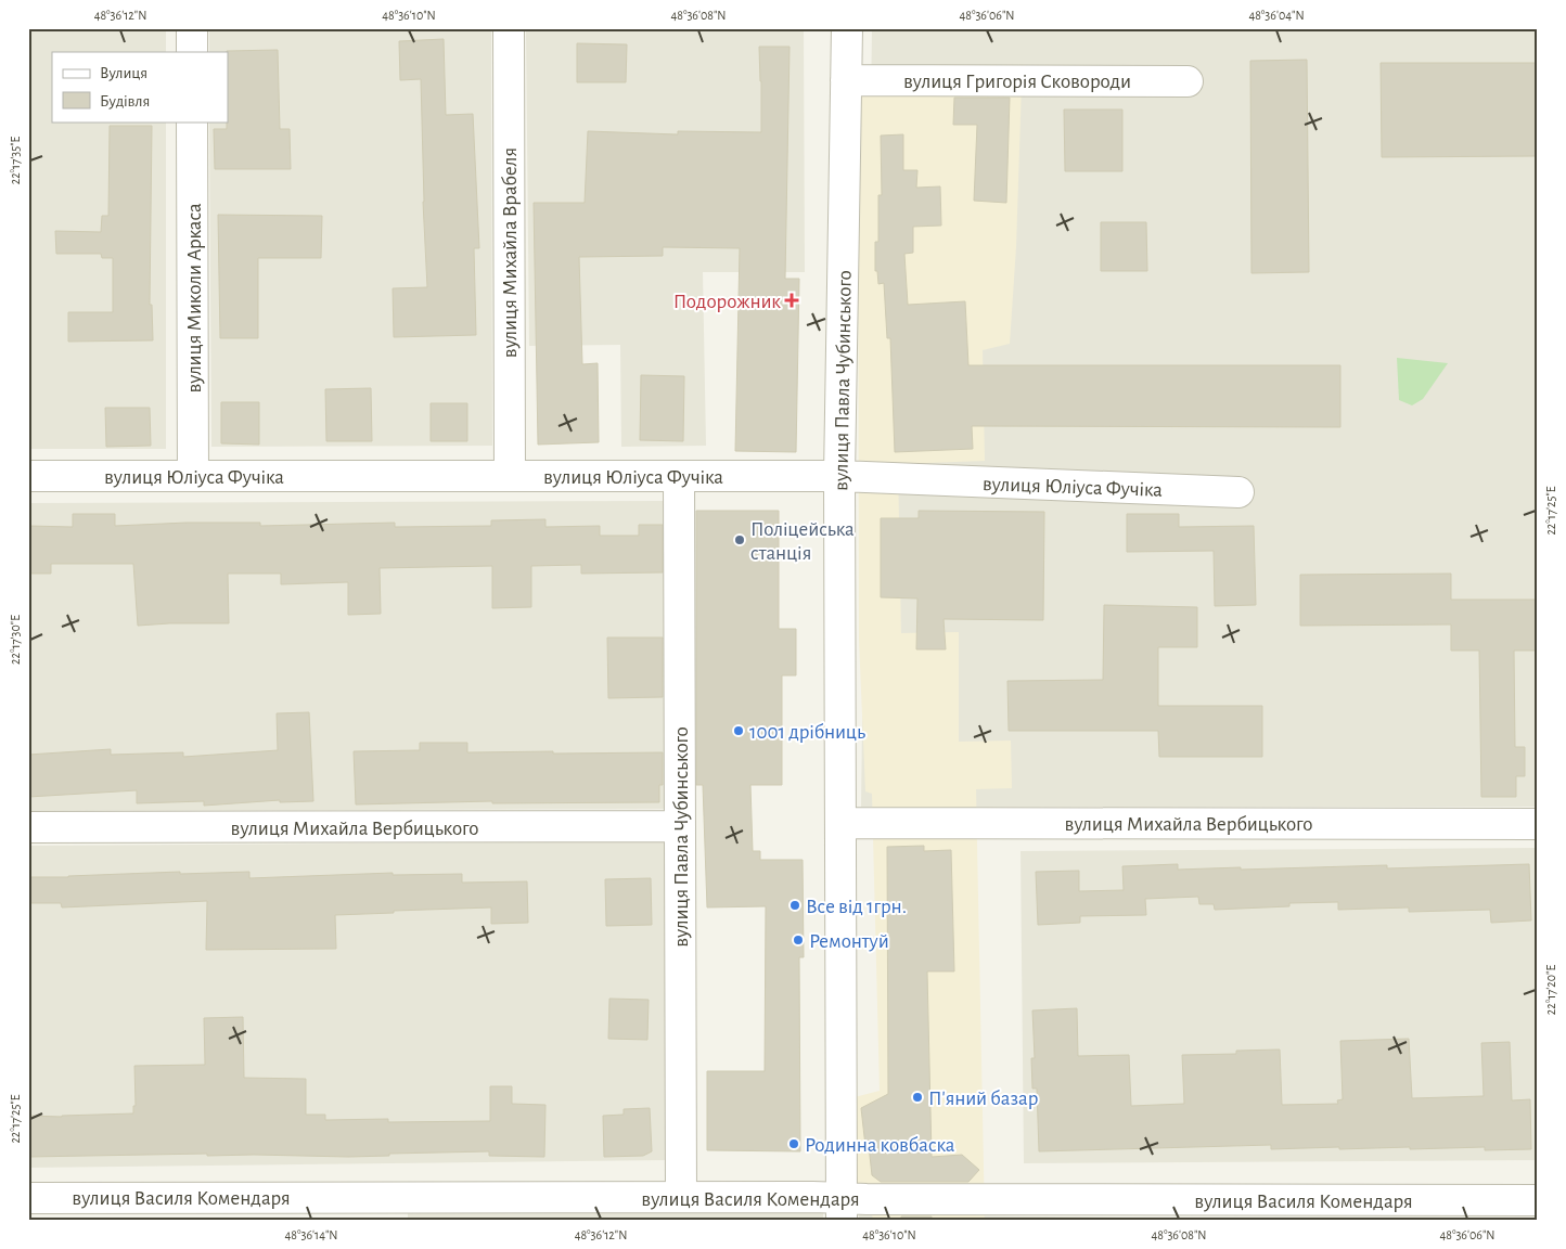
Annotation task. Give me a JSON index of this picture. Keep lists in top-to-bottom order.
{
  "streets": {
    "street": [
      "вулиця Григорія Сковороди",
      "вулиця Михайла Врабеля",
      "вулиця Миколи Аркаса",
      "вулиця Павла Чубинського",
      "вулиця Юліуса Фучіка",
      "вулиця Михайла Вербицького",
      "вулиця Василя Комендаря"
    ]
  },
  "crossings": [
    ["вулиця Григорія Сковороди", "вулиця Павла Чубинського"],
    ["вулиця Михайла Врабеля", "вулиця Юліуса Фучіка"],
    ["вулиця Миколи Аркаса", "вулиця Юліуса Фучіка"],
    ["вулиця Павла Чубинського", "вулиця Юліуса Фучіка"],
    ["вулиця Павла Чубинського", "вулиця Михайла Вербицького"],
    ["вулиця Павла Чубинського", "вулиця Василя Комендаря"]
  ],
  "places": {
    "health": ["Подорожник"],
    "other": [
      "Поліцейська станція",
      "1001 дрібниць",
      "Все від 1грн.",
      "Ремонтуй",
      "П'яний базар",
      "Родинна ковбаска"
    ]
  },
  "legend": ["Вулиця", "Будівля"],
  "coordinates": [
    "48°36'12\"N",
    "48°36'10\"N",
    "48°36'08\"N",
    "48°36'06\"N",
    "48°36'04\"N",
    "22°17'35\"E",
    "22°17'25\"E",
    "22°17'30\"E",
    "22°17'20\"E",
    "48°36'14\"N"
  ]
}
